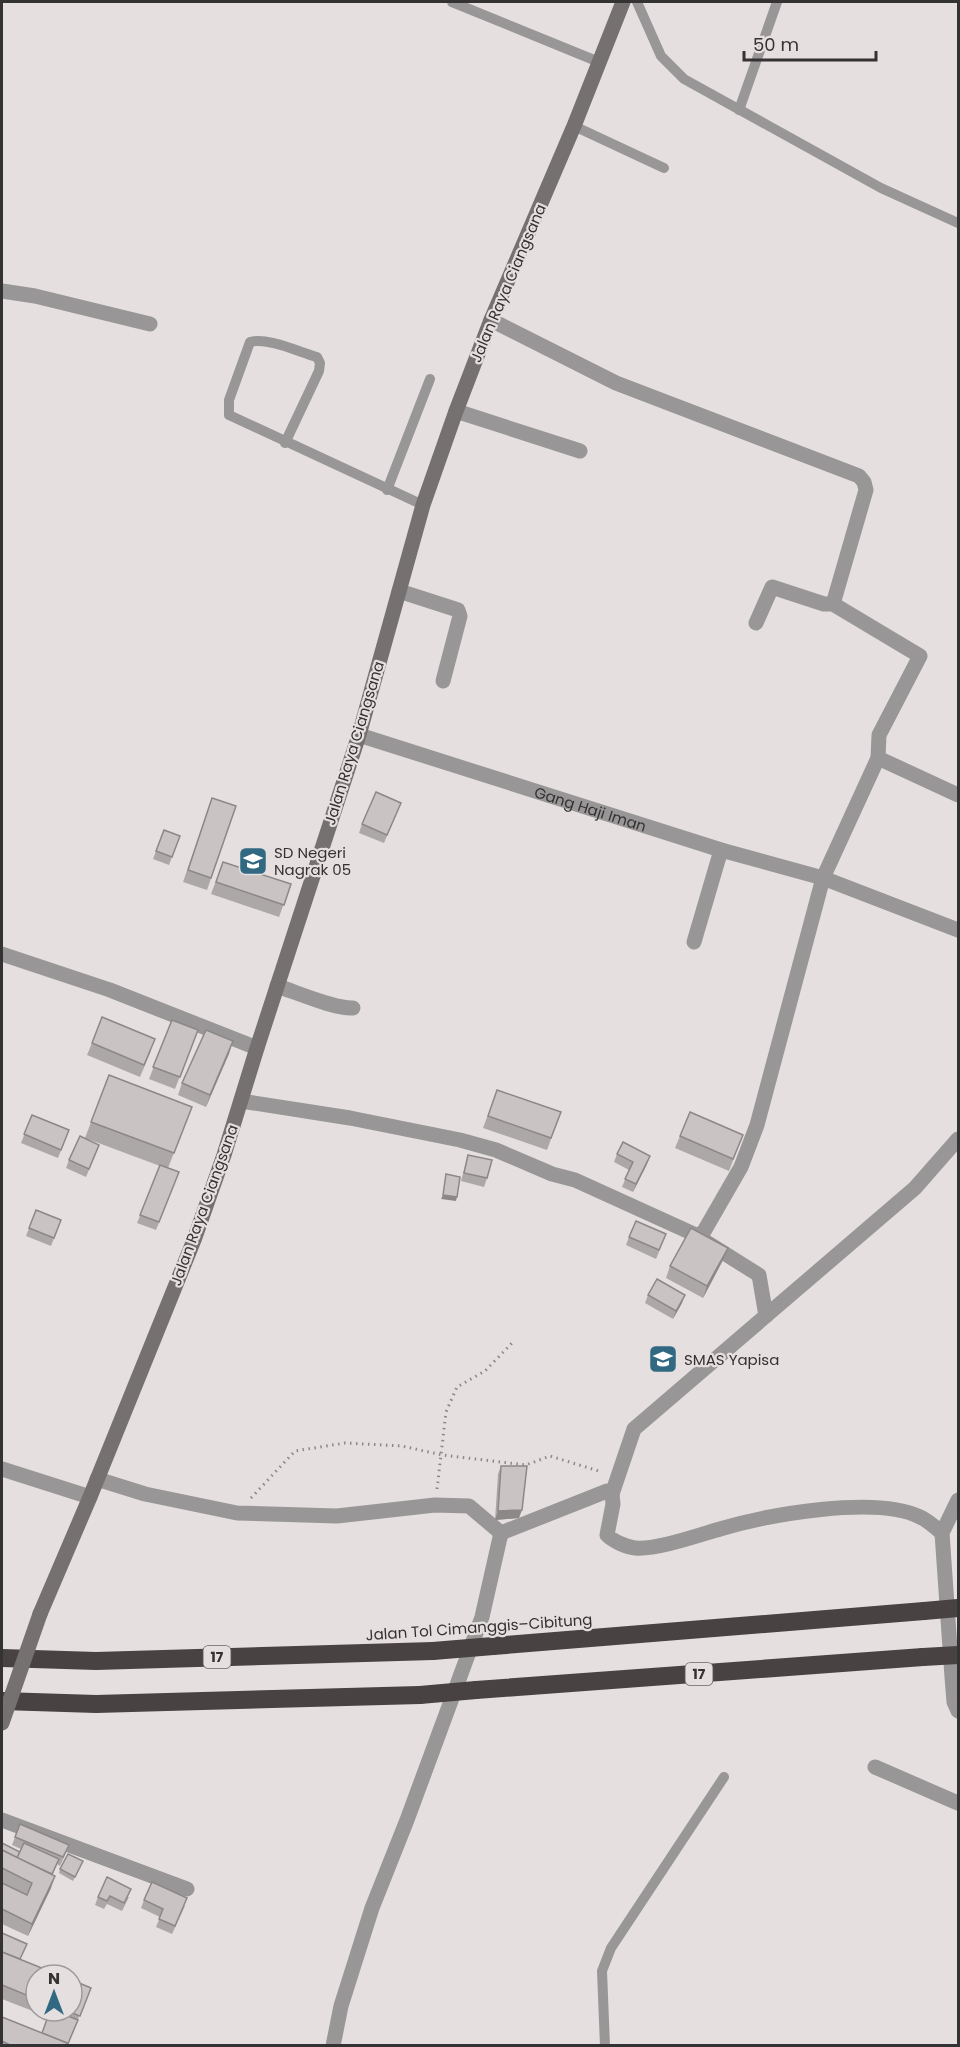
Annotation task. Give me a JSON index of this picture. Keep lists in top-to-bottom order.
{
  "streets": {
    "highway": ["Jalan Tol Cimanggis–Cibitung", "17"],
    "main road": ["Jalan Raya Ciangsana"],
    "street": ["Gang Haji Iman"]
  },
  "crossings": [
    ["Jalan Raya Ciangsana", "Gang Haji Iman"]
  ],
  "places": {
    "school or university": ["SD Negeri Nagrak 05", "SMAS Yapisa"]
  },
  "scale_bar": "50 m",
  "north": "top"
}
